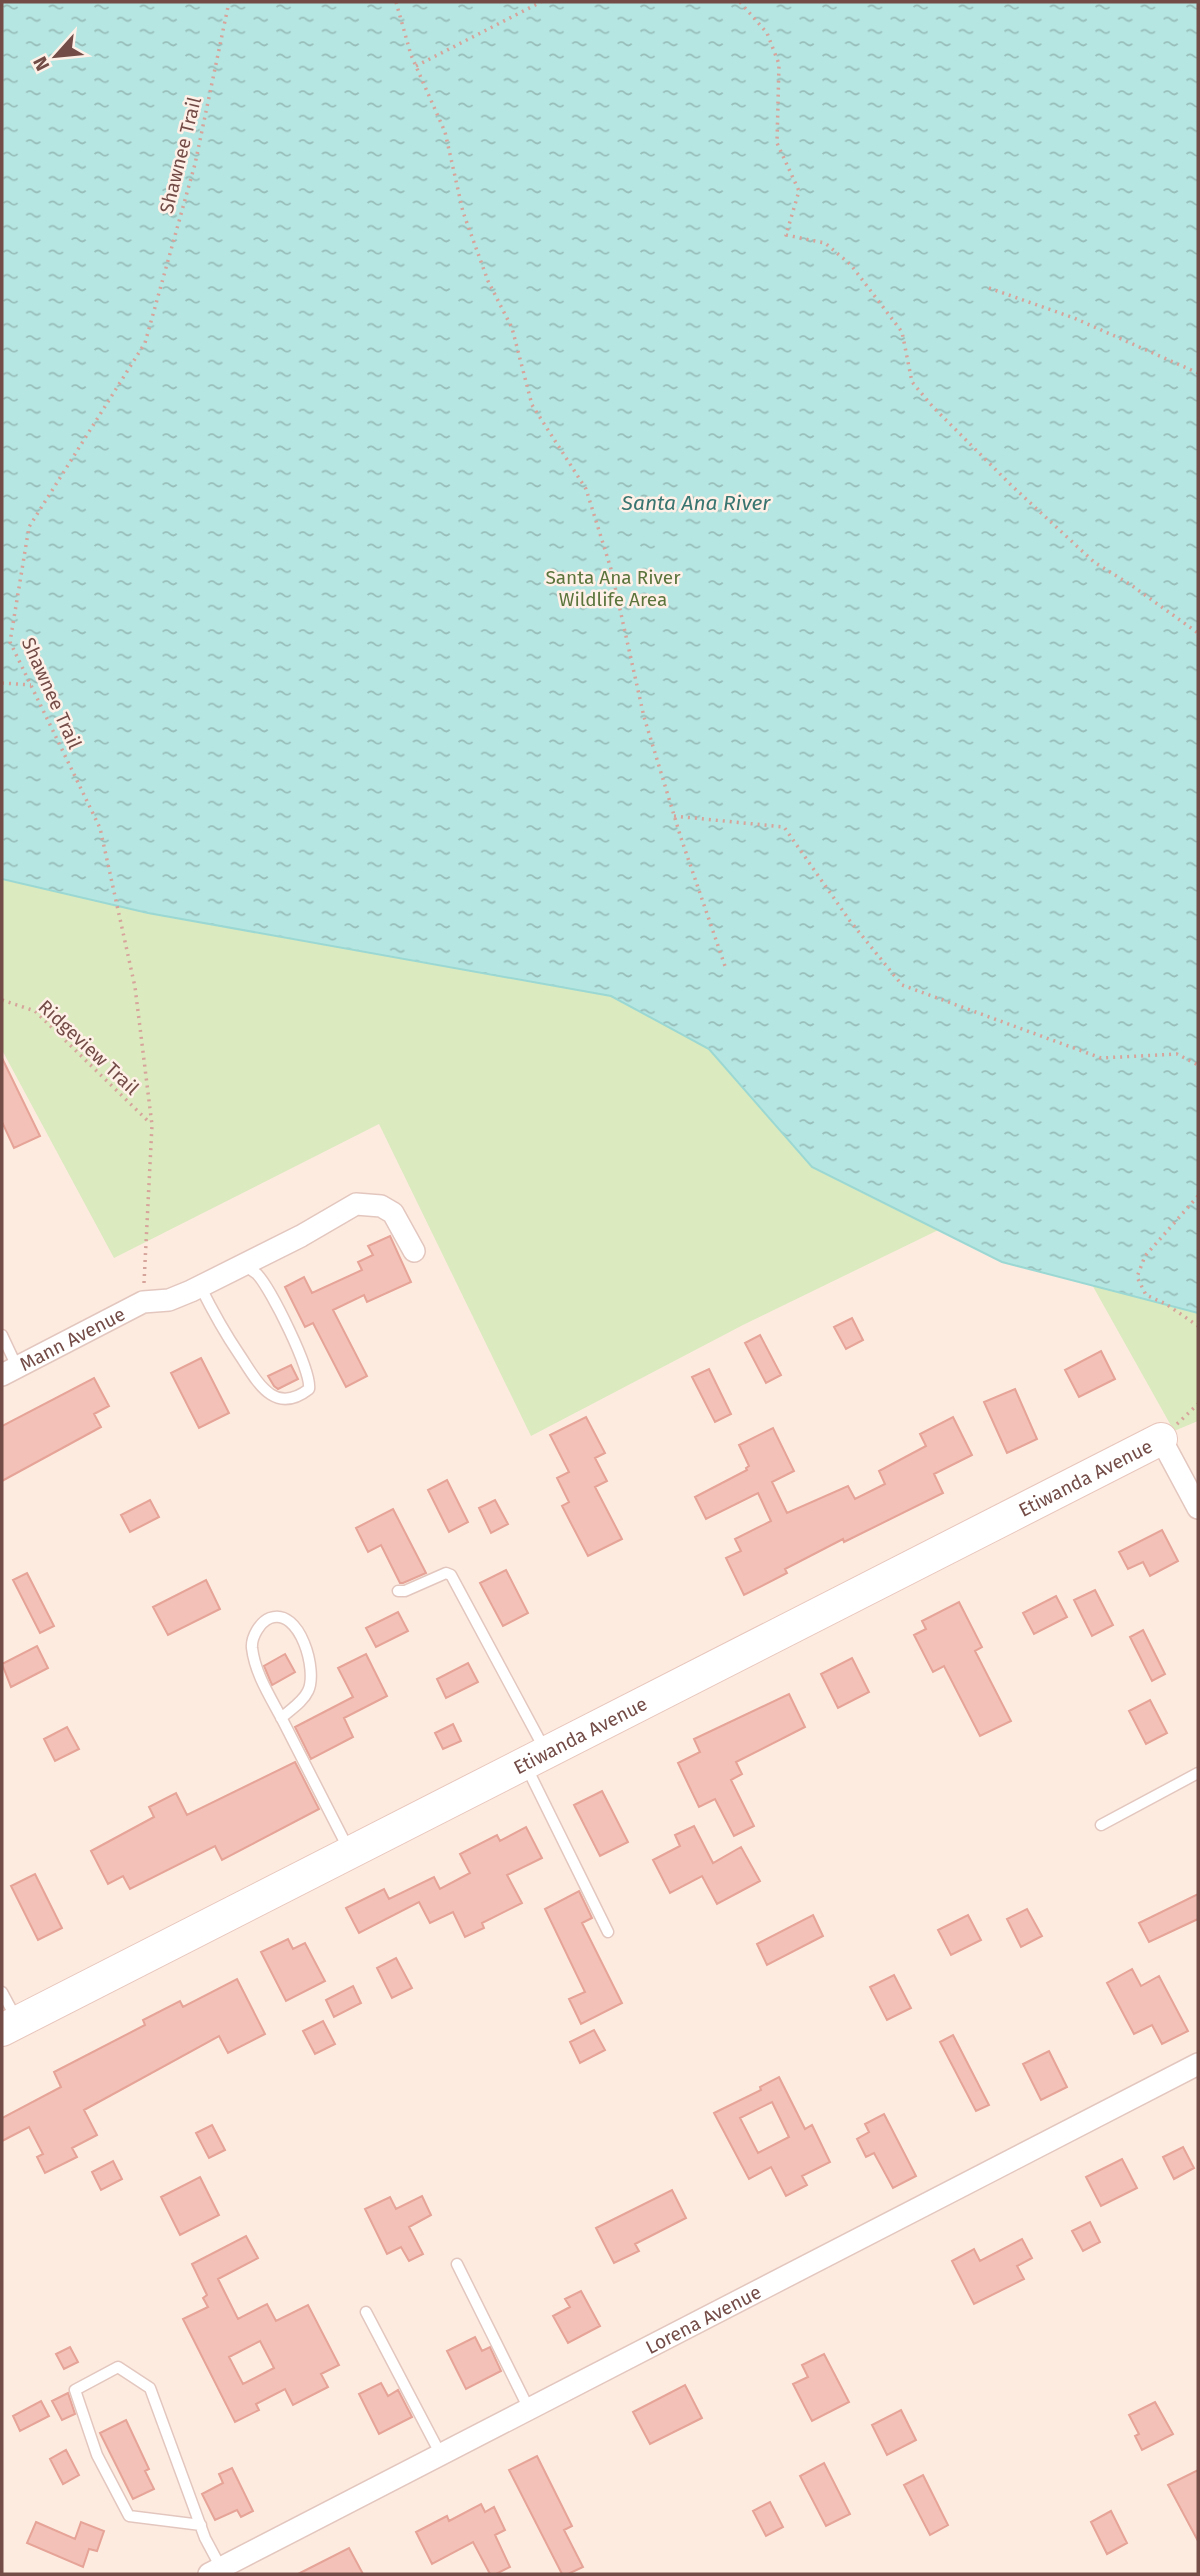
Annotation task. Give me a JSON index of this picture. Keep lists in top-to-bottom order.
{
  "streets": {
    "street": ["Mann Avenue", "Etiwanda Avenue", "Lorena Avenue"],
    "path": ["Shawnee Trail", "Ridgeview Trail"]
  },
  "crossings": [
    ["Shawnee Trail", "Ridgeview Trail"],
    ["Shawnee Trail", "Mann Avenue"]
  ],
  "water": ["Santa Ana River"],
  "parks": ["Santa Ana River Wildlife Area"],
  "north": "bottom left"
}
